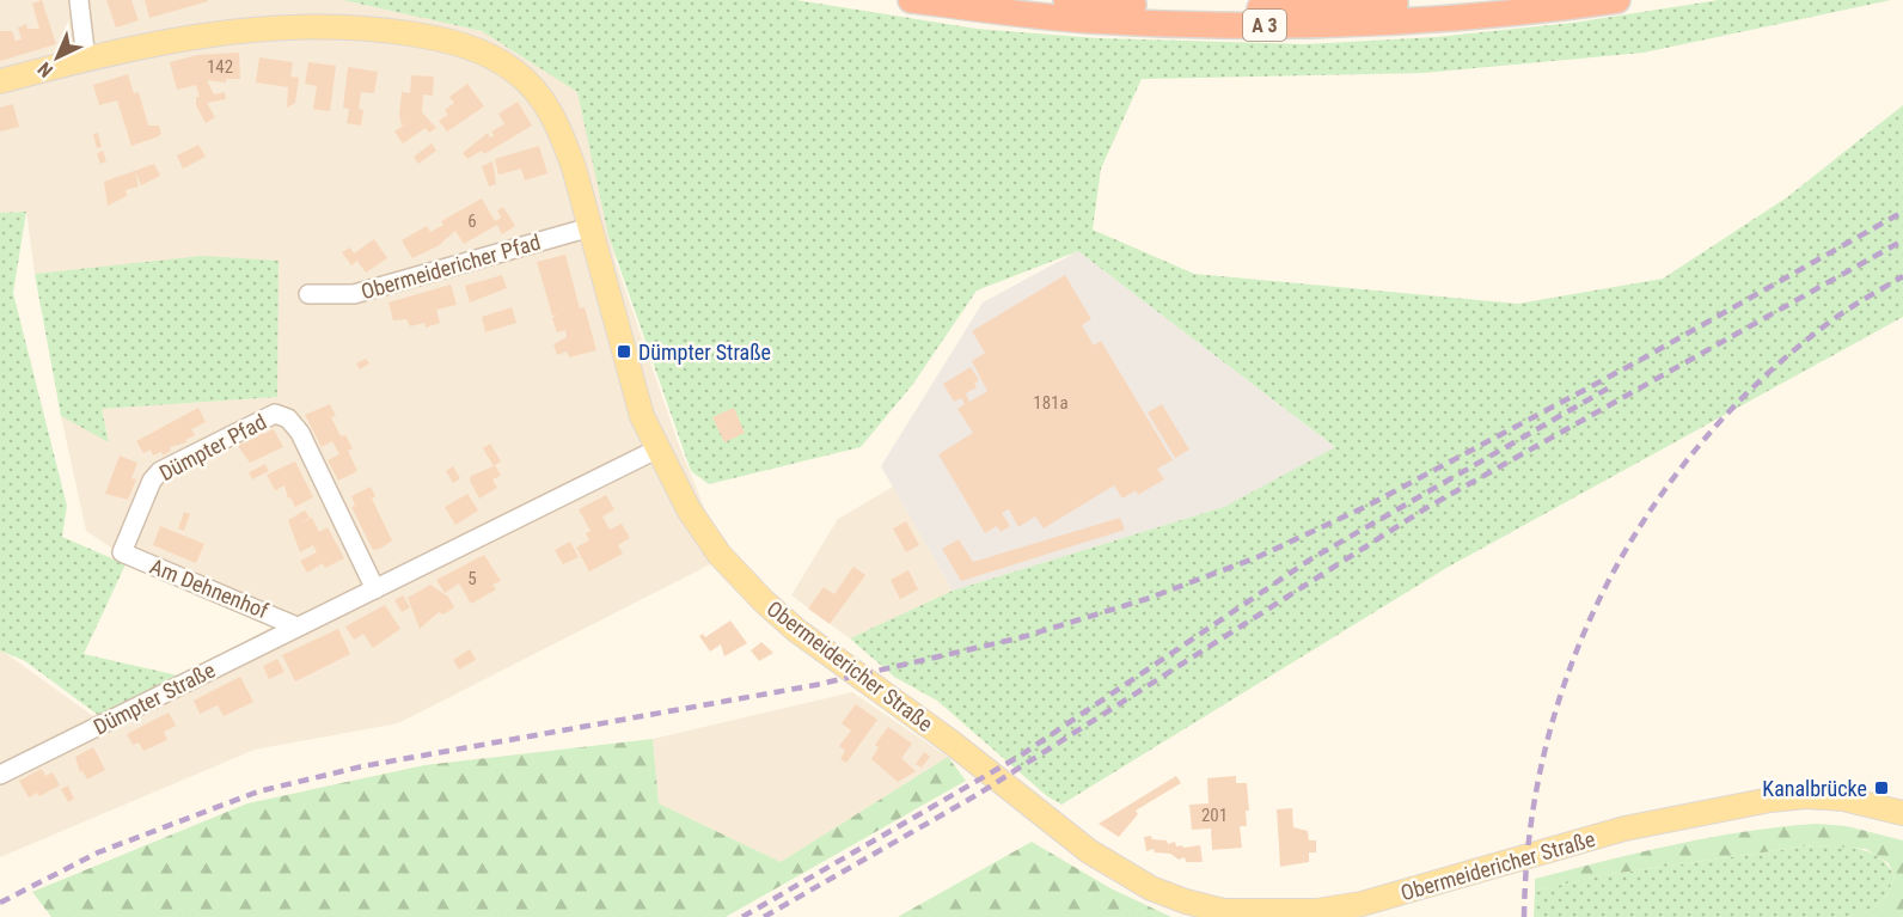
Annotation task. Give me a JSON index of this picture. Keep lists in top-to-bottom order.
{
  "streets": {
    "highway": ["A 3"],
    "main road": ["Obermeidericher Straße"],
    "street": [
      "Obermeidericher Pfad",
      "Dümpter Pfad",
      "Am Dehnenhof",
      "Dümpter Straße"
    ]
  },
  "crossings": [
    ["Obermeidericher Pfad", "Obermeidericher Straße"],
    ["Dümpter Pfad", "Am Dehnenhof"],
    ["Dümpter Pfad", "Dümpter Straße"],
    ["Am Dehnenhof", "Dümpter Straße"],
    ["Obermeidericher Straße", "Dümpter Straße"]
  ],
  "places": {
    "transit": ["Dümpter Straße", "Kanalbrücke"]
  },
  "house_numbers": [
    "142",
    "6",
    "181a",
    "5",
    "201"
  ],
  "north": "bottom left"
}
